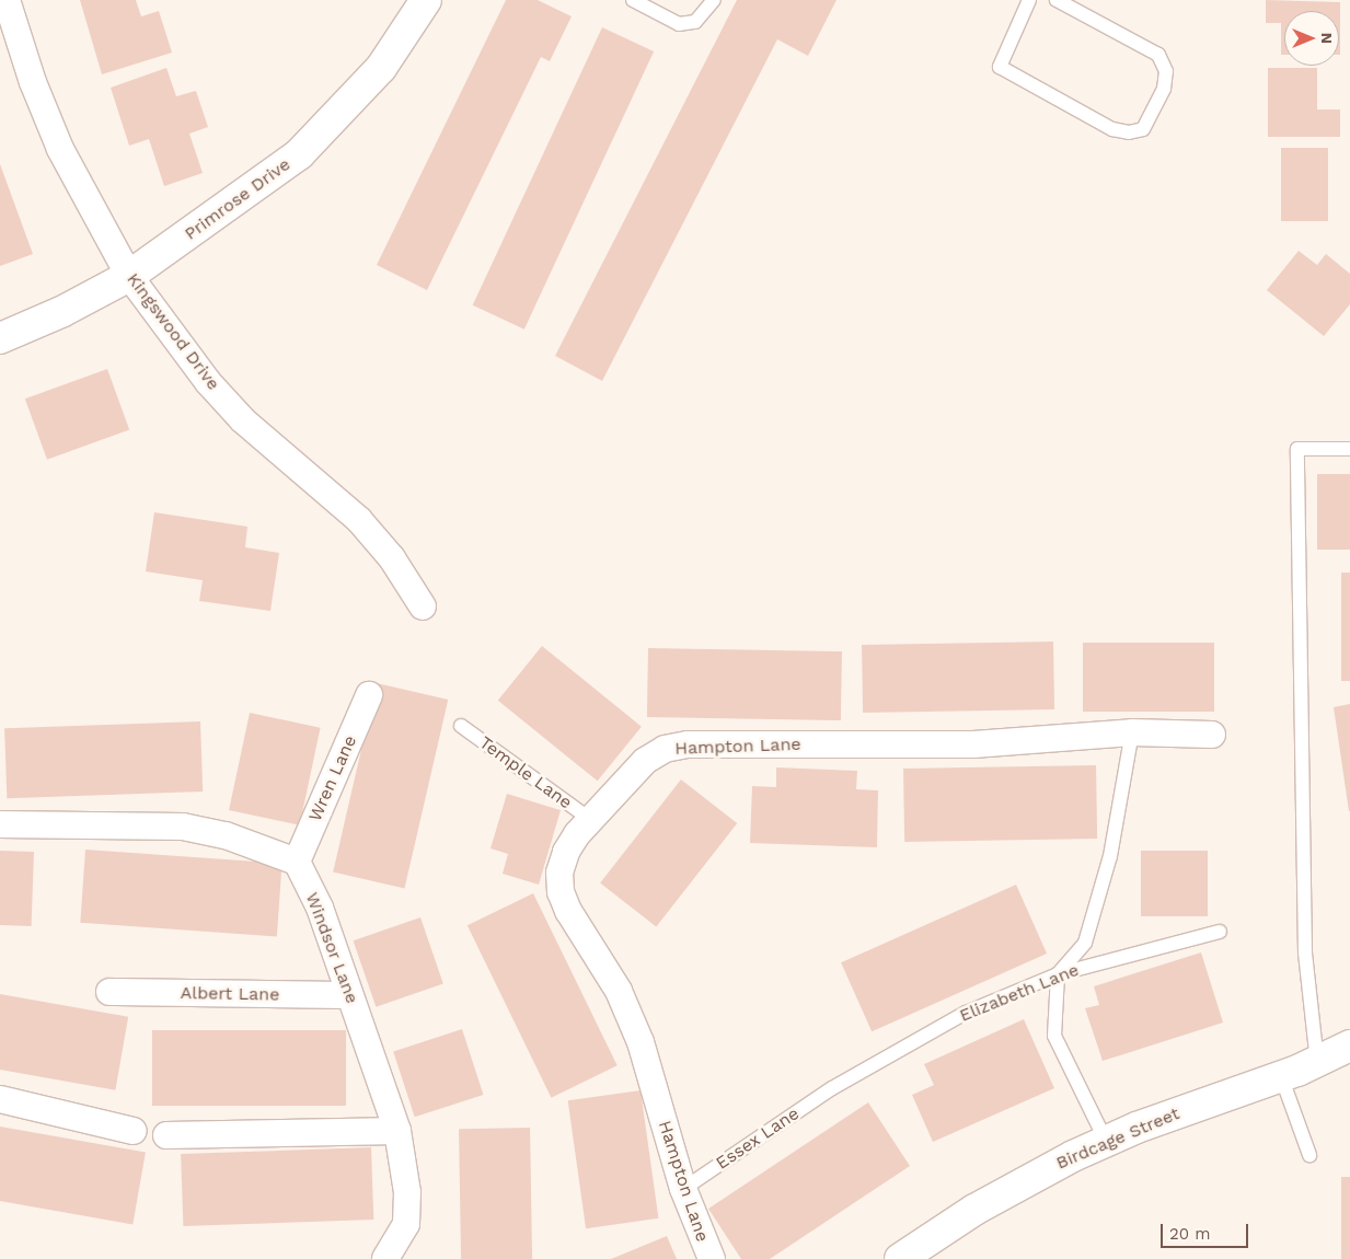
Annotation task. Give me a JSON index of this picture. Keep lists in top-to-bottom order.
{
  "streets": {
    "street": [
      "Primrose Drive",
      "Kingswood Drive",
      "Hampton Lane",
      "Wren Lane",
      "Windsor Lane",
      "Albert Lane",
      "Birdcage Street"
    ],
    "lane": ["Temple Lane", "Elizabeth Lane", "Essex Lane"]
  },
  "crossings": [
    ["Primrose Drive", "Kingswood Drive"],
    ["Hampton Lane", "Temple Lane"],
    ["Hampton Lane", "Essex Lane"],
    ["Wren Lane", "Windsor Lane"],
    ["Windsor Lane", "Albert Lane"],
    ["Elizabeth Lane", "Essex Lane"]
  ],
  "scale_bar": "20 m",
  "north": "right"
}
